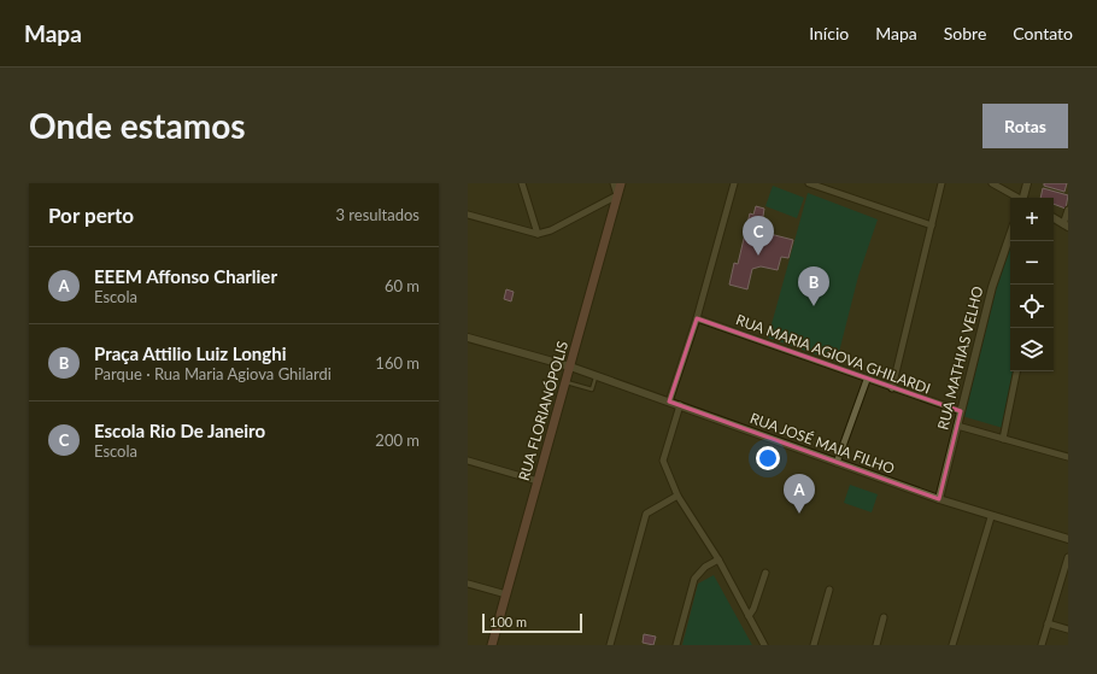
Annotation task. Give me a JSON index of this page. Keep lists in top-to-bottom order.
{
  "streets": {
    "main road": ["RUA FLORIANÓPOLIS"],
    "street": ["RUA MARIA AGIOVA GHILARDI", "RUA MATHIAS VELHO", "RUA JOSÉ MAIA FILHO"]
  },
  "crossings": [
    ["RUA MARIA AGIOVA GHILARDI", "RUA MATHIAS VELHO"],
    ["RUA MATHIAS VELHO", "RUA JOSÉ MAIA FILHO"],
    ["RUA FLORIANÓPOLIS", "RUA JOSÉ MAIA FILHO"]
  ],
  "scale_bar": "100 m",
  "page": {
    "header": "Mapa",
    "nav": [
      "Início",
      "Mapa",
      "Sobre",
      "Contato"
    ],
    "buttons": "Rotas",
    "title": "Onde estamos",
    "heading": ["Por perto", "3 resultados"],
    "map_buttons": ["+", "−"],
    "pins": ["C", "B", "A"],
    "list": [
      {
        "mark": "A",
        "name": "EEEM Affonso Charlier",
        "note": "Escola",
        "value": "60 m"
      },
      {
        "mark": "B",
        "name": "Praça Attilio Luiz Longhi",
        "note": "Parque · Rua Maria Agiova Ghilardi",
        "value": "160 m"
      },
      {
        "mark": "C",
        "name": "Escola Rio De Janeiro",
        "note": "Escola",
        "value": "200 m"
      }
    ],
    "scale": "100 m"
  }
}
